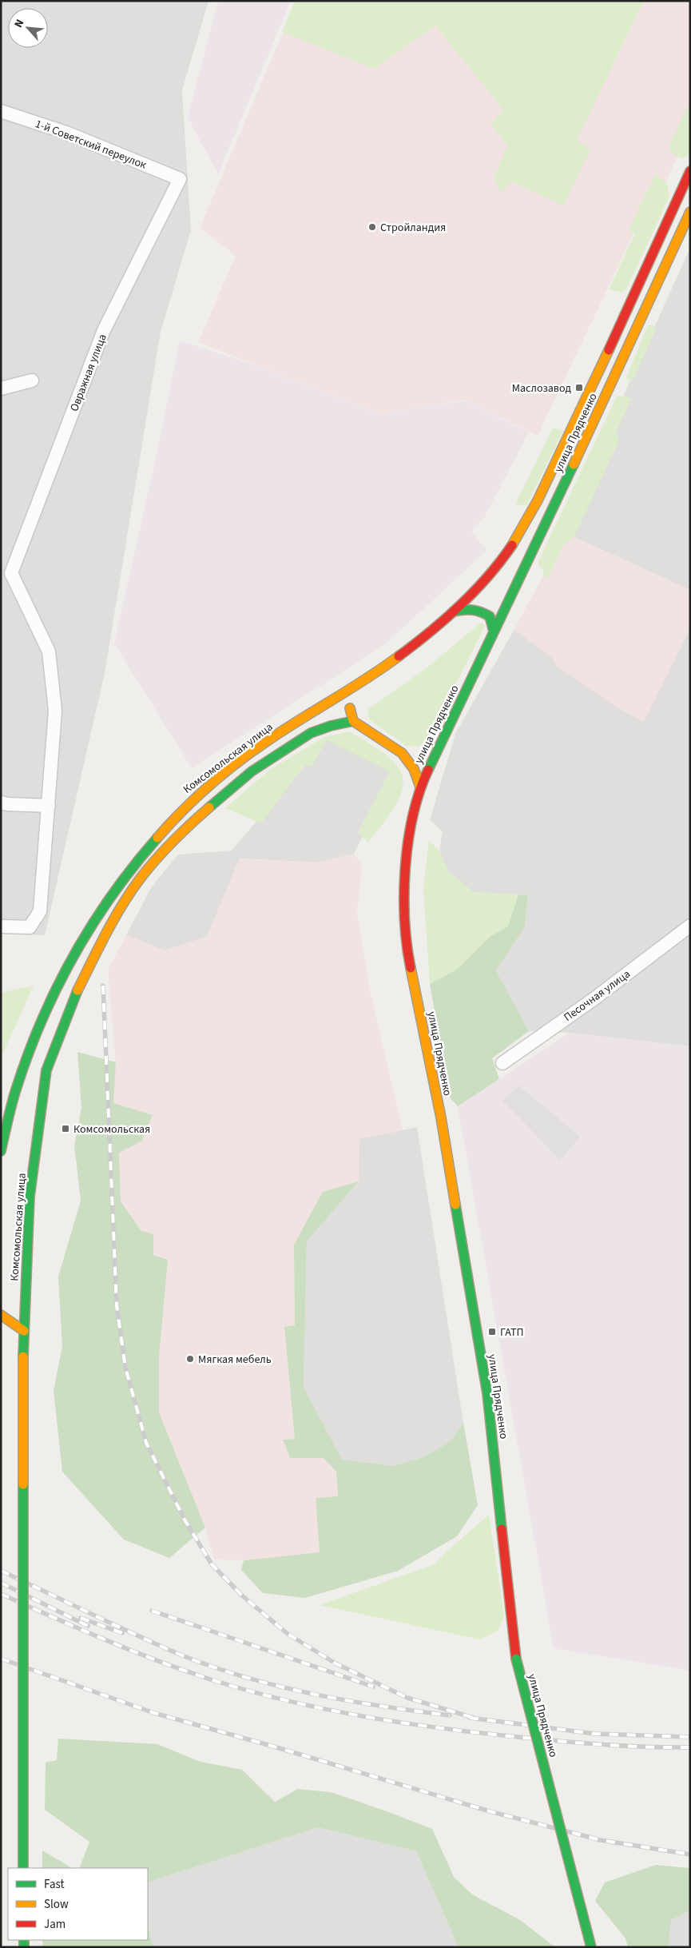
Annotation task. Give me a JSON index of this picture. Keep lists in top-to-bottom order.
{
  "streets": {
    "main road": ["улица Прядченко", "Комсомольская улица"],
    "street": ["1-й Советский переулок", "Овражная улица", "Песочная улица"]
  },
  "crossings": [
    ["1-й Советский переулок", "Овражная улица"],
    ["улица Прядченко", "Комсомольская улица"]
  ],
  "places": {
    "other": ["Стройландия", "Мягкая мебель"],
    "transit": ["Маслозавод", "Комсомольская", "ГАТП"]
  },
  "legend": ["Fast", "Slow", "Jam"],
  "north": "top left"
}
